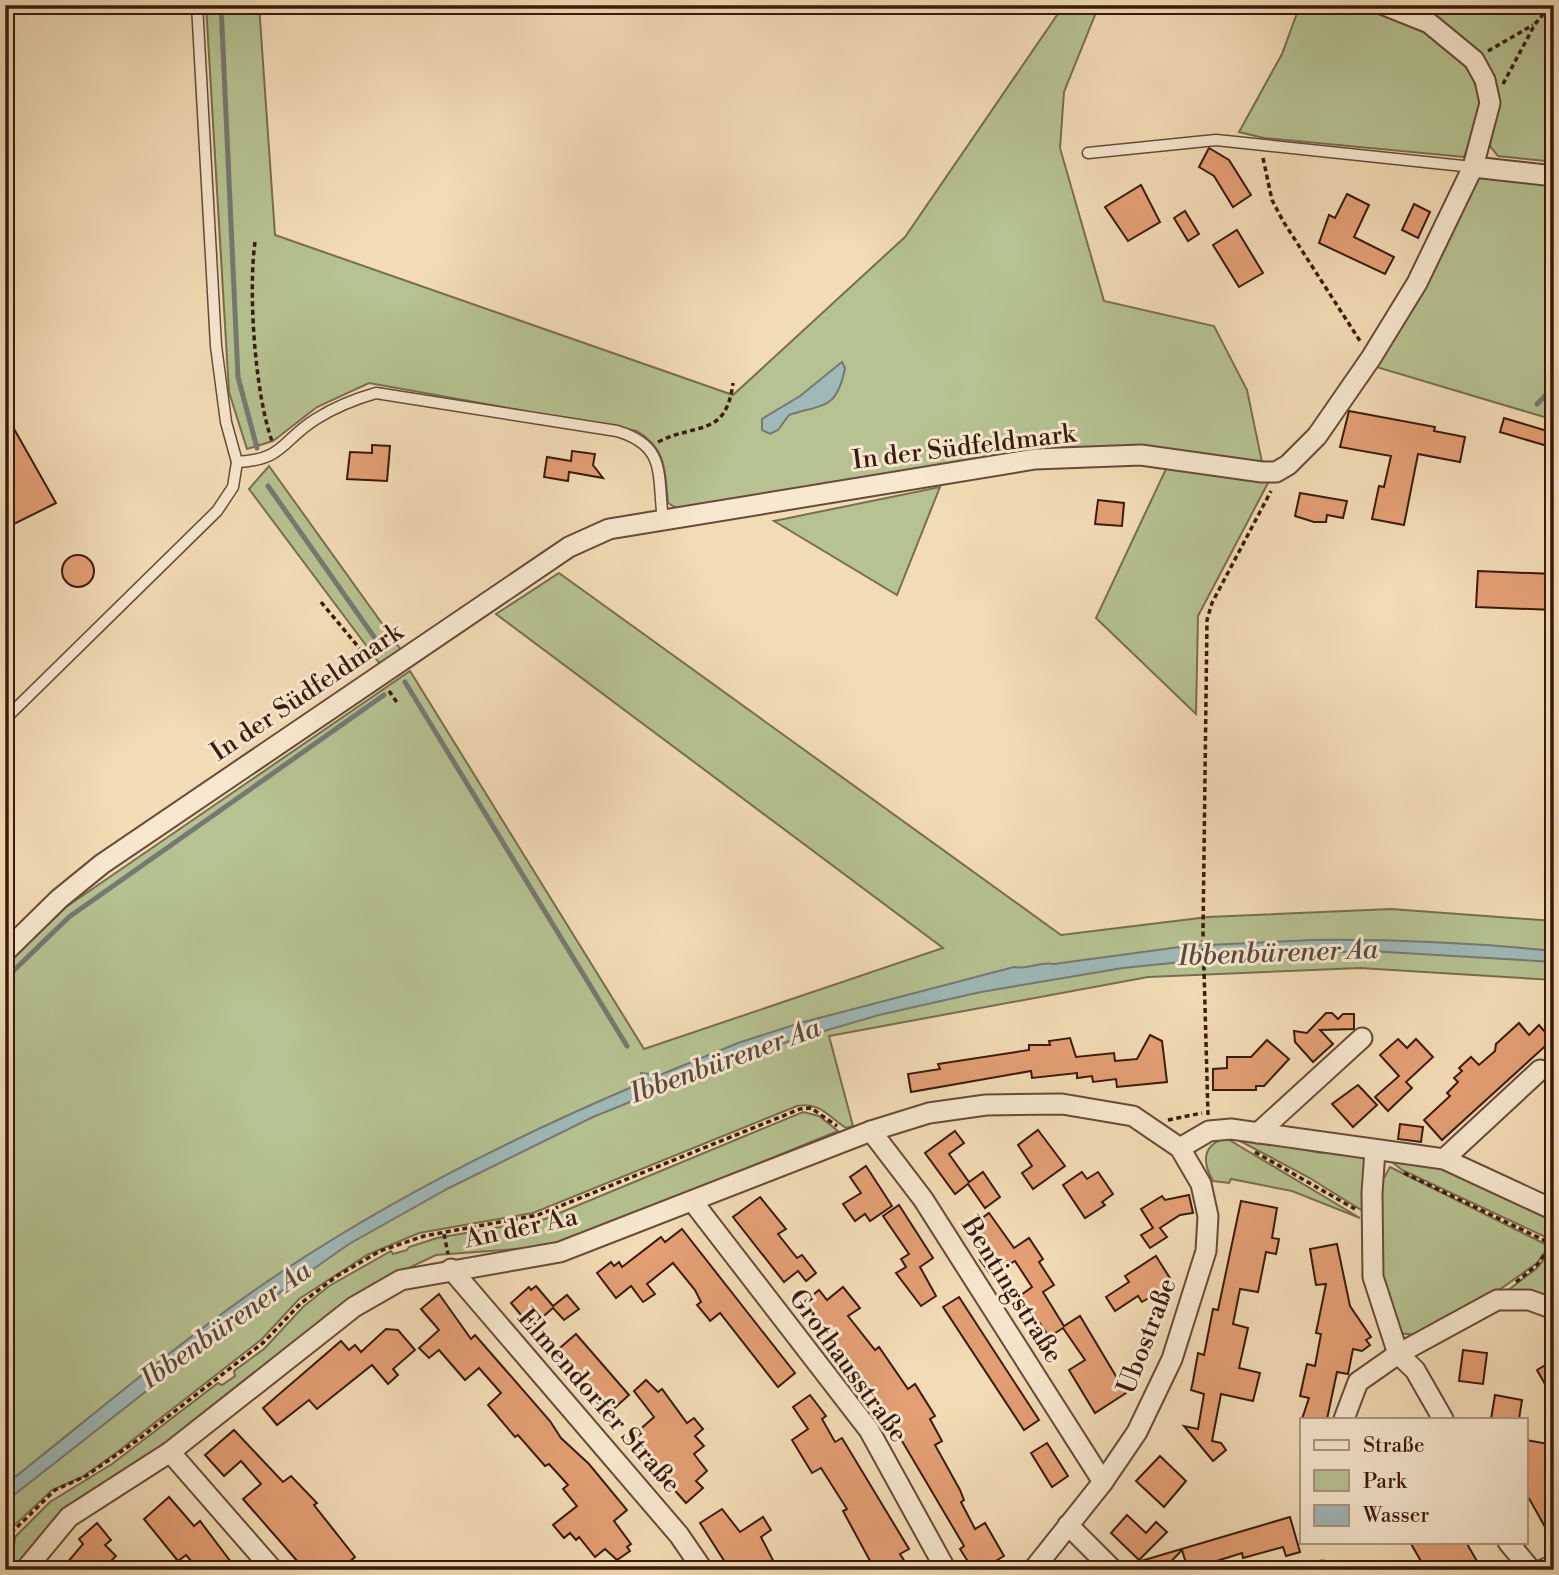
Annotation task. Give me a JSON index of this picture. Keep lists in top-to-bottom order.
{
  "streets": {
    "street": [
      "In der Südfeldmark",
      "An der Aa",
      "Bentingstraße",
      "Ubostraße",
      "Grothausstraße",
      "Elmendorfer Straße"
    ]
  },
  "crossings": [
    ["An der Aa", "Bentingstraße"],
    ["An der Aa", "Ubostraße"],
    ["An der Aa", "Grothausstraße"],
    ["An der Aa", "Elmendorfer Straße"],
    ["Bentingstraße", "Ubostraße"]
  ],
  "water": ["Ibbenbürener Aa"],
  "legend": ["Straße", "Park", "Wasser"]
}
